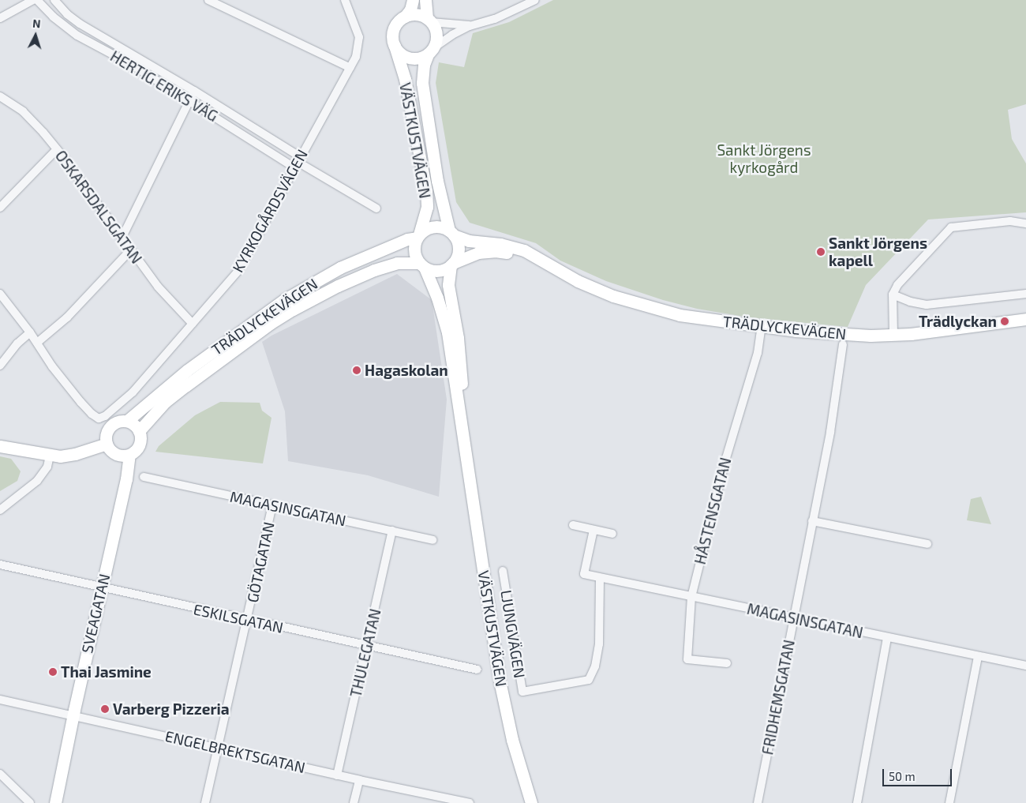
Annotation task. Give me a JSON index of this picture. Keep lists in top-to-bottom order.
{
  "streets": {
    "street": [
      "HERTIG ERIKS VÄG",
      "VÄSTKUSTVÄGEN",
      "OSKARSDALSGATAN",
      "KYRKOGÅRDSVÄGEN",
      "TRÄDLYCKEVÄGEN",
      "MAGASINSGATAN",
      "HÅSTENSGATAN",
      "GÖTAGATAN",
      "SVEAGATAN",
      "ESKILSGATAN",
      "LJUNGVÄGEN",
      "THULEGATAN",
      "FRIDHEMSGATAN",
      "ENGELBREKTSGATAN"
    ]
  },
  "crossings": [
    ["HERTIG ERIKS VÄG", "KYRKOGÅRDSVÄGEN"],
    ["VÄSTKUSTVÄGEN", "TRÄDLYCKEVÄGEN"],
    ["OSKARSDALSGATAN", "KYRKOGÅRDSVÄGEN"],
    ["TRÄDLYCKEVÄGEN", "HÅSTENSGATAN"],
    ["TRÄDLYCKEVÄGEN", "SVEAGATAN"],
    ["MAGASINSGATAN", "HÅSTENSGATAN"],
    ["MAGASINSGATAN", "GÖTAGATAN"],
    ["MAGASINSGATAN", "LJUNGVÄGEN"],
    ["MAGASINSGATAN", "THULEGATAN"],
    ["MAGASINSGATAN", "FRIDHEMSGATAN"],
    ["GÖTAGATAN", "ESKILSGATAN"],
    ["GÖTAGATAN", "ENGELBREKTSGATAN"],
    ["SVEAGATAN", "ESKILSGATAN"],
    ["SVEAGATAN", "ENGELBREKTSGATAN"],
    ["ESKILSGATAN", "THULEGATAN"],
    ["THULEGATAN", "ENGELBREKTSGATAN"]
  ],
  "parks": ["Sankt Jörgens kyrkogård"],
  "places": [
    "Sankt Jörgens kapell",
    "Trädlyckan",
    "Hagaskolan",
    "Thai Jasmine",
    "Varberg Pizzeria"
  ],
  "scale_bar": "50 m",
  "north": "top"
}
